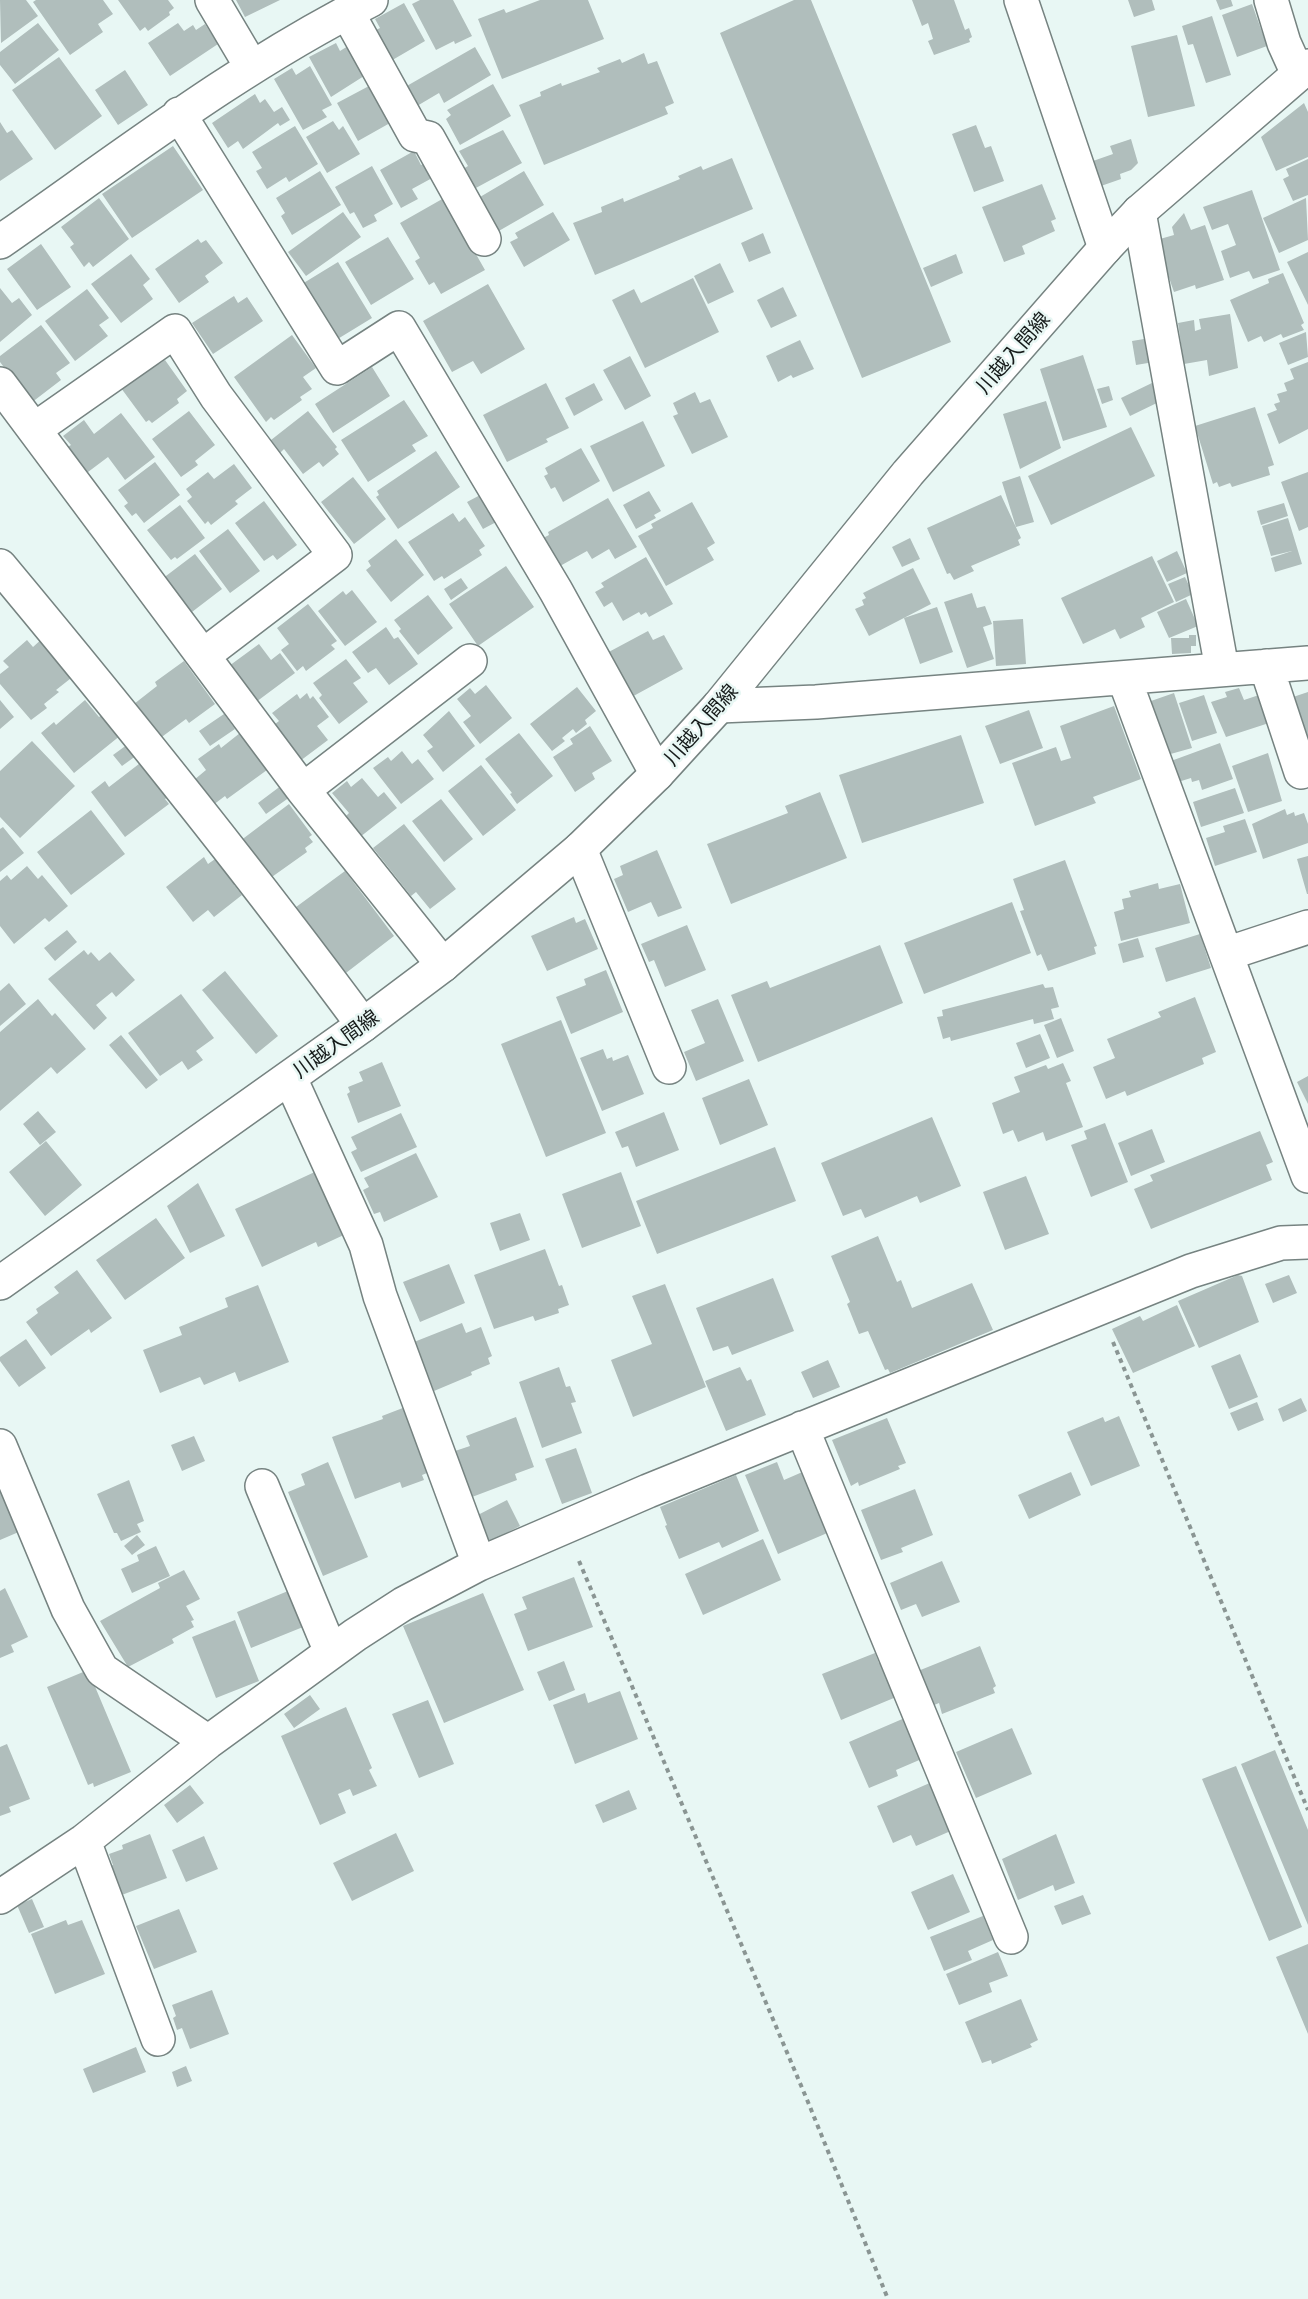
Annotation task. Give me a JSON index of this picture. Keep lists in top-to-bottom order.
{
  "streets": {
    "street": ["川越入間線"]
  }
}
